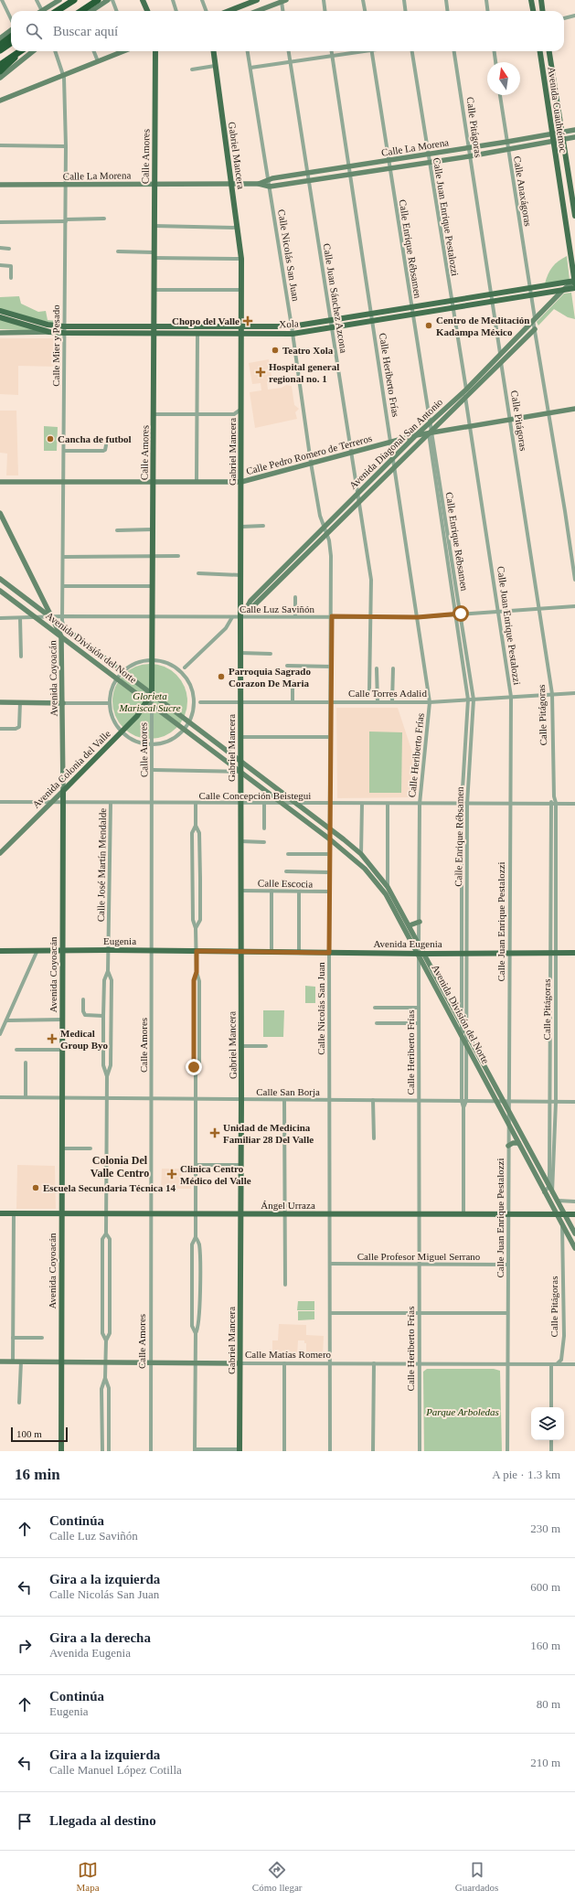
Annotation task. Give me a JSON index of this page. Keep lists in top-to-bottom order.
{
  "streets": {
    "main road": [
      "Avenida Cuauhtémoc",
      "Gabriel Mancera",
      "Calle Amores",
      "Xola",
      "Avenida Coyoacán",
      "Avenida Colonia del Valle",
      "Eugenia",
      "Avenida Eugenia",
      "Ángel Urraza"
    ],
    "street": [
      "Calle Pitágoras",
      "Calle La Morena",
      "Calle Anaxágoras",
      "Calle Juan Enrique Pestalozzi",
      "Calle Enrique Rébsamen",
      "Calle Nicolás San Juan",
      "Calle Juan Sánchez Azcona",
      "Calle Mier y Pesado",
      "Calle Heriberto Frías",
      "Avenida Diagonal San Antonio",
      "Calle Pedro Romero de Terreros",
      "Calle Luz Saviñón",
      "Avenida División del Norte",
      "Calle Torres Adalid",
      "Calle Concepción Beistegui",
      "Calle José Martín Mendalde",
      "Calle Escocia",
      "Calle San Borja",
      "Calle Profesor Miguel Serrano",
      "Calle Matías Romero"
    ]
  },
  "crossings": [
    ["Avenida Cuauhtémoc", "Calle La Morena"],
    ["Avenida Cuauhtémoc", "Xola"],
    ["Avenida Cuauhtémoc", "Avenida Diagonal San Antonio"],
    ["Calle Pitágoras", "Calle La Morena"],
    ["Calle Pitágoras", "Xola"],
    ["Calle Pitágoras", "Avenida Diagonal San Antonio"],
    ["Calle Pitágoras", "Calle Pedro Romero de Terreros"],
    ["Calle Pitágoras", "Calle Luz Saviñón"],
    ["Calle Pitágoras", "Avenida División del Norte"],
    ["Calle Pitágoras", "Calle Torres Adalid"],
    ["Calle Pitágoras", "Calle Concepción Beistegui"],
    ["Calle Pitágoras", "Avenida Eugenia"],
    ["Calle Pitágoras", "Calle San Borja"],
    ["Calle Pitágoras", "Calle Matías Romero"],
    ["Calle La Morena", "Gabriel Mancera"],
    ["Calle La Morena", "Calle Amores"],
    ["Calle La Morena", "Calle Anaxágoras"],
    ["Calle La Morena", "Calle Juan Enrique Pestalozzi"],
    ["Calle La Morena", "Calle Enrique Rébsamen"],
    ["Calle La Morena", "Calle Nicolás San Juan"],
    ["Calle La Morena", "Calle Juan Sánchez Azcona"],
    ["Calle La Morena", "Calle Mier y Pesado"],
    ["Calle La Morena", "Calle Heriberto Frías"],
    ["Gabriel Mancera", "Xola"],
    ["Gabriel Mancera", "Avenida Diagonal San Antonio"],
    ["Gabriel Mancera", "Calle Pedro Romero de Terreros"],
    ["Gabriel Mancera", "Calle Luz Saviñón"],
    ["Gabriel Mancera", "Avenida División del Norte"],
    ["Gabriel Mancera", "Calle Torres Adalid"],
    ["Gabriel Mancera", "Calle Concepción Beistegui"],
    ["Gabriel Mancera", "Calle Escocia"],
    ["Gabriel Mancera", "Eugenia"],
    ["Gabriel Mancera", "Avenida Eugenia"],
    ["Gabriel Mancera", "Calle San Borja"],
    ["Gabriel Mancera", "Ángel Urraza"],
    ["Gabriel Mancera", "Calle Matías Romero"],
    ["Calle Amores", "Xola"],
    ["Calle Amores", "Calle Pedro Romero de Terreros"],
    ["Calle Amores", "Calle Luz Saviñón"],
    ["Calle Amores", "Avenida División del Norte"],
    ["Calle Amores", "Avenida Colonia del Valle"],
    ["Calle Amores", "Calle Concepción Beistegui"],
    ["Calle Amores", "Eugenia"],
    ["Calle Amores", "Calle San Borja"],
    ["Calle Amores", "Ángel Urraza"],
    ["Calle Amores", "Calle Matías Romero"],
    ["Calle Anaxágoras", "Xola"],
    ["Calle Anaxágoras", "Avenida Diagonal San Antonio"],
    ["Calle Anaxágoras", "Calle Pedro Romero de Terreros"],
    ["Calle Juan Enrique Pestalozzi", "Xola"],
    ["Calle Juan Enrique Pestalozzi", "Avenida Diagonal San Antonio"],
    ["Calle Juan Enrique Pestalozzi", "Calle Pedro Romero de Terreros"],
    ["Calle Juan Enrique Pestalozzi", "Calle Luz Saviñón"],
    ["Calle Juan Enrique Pestalozzi", "Avenida División del Norte"],
    ["Calle Juan Enrique Pestalozzi", "Calle Torres Adalid"],
    ["Calle Juan Enrique Pestalozzi", "Calle Concepción Beistegui"],
    ["Calle Juan Enrique Pestalozzi", "Avenida Eugenia"],
    ["Calle Juan Enrique Pestalozzi", "Calle San Borja"],
    ["Calle Juan Enrique Pestalozzi", "Ángel Urraza"],
    ["Calle Juan Enrique Pestalozzi", "Calle Profesor Miguel Serrano"],
    ["Calle Juan Enrique Pestalozzi", "Calle Matías Romero"],
    ["Calle Enrique Rébsamen", "Xola"],
    ["Calle Enrique Rébsamen", "Avenida Diagonal San Antonio"],
    ["Calle Enrique Rébsamen", "Calle Pedro Romero de Terreros"],
    ["Calle Enrique Rébsamen", "Calle Luz Saviñón"],
    ["Calle Enrique Rébsamen", "Avenida División del Norte"],
    ["Calle Enrique Rébsamen", "Calle Torres Adalid"],
    ["Calle Enrique Rébsamen", "Calle Concepción Beistegui"],
    ["Calle Enrique Rébsamen", "Avenida Eugenia"],
    ["Calle Enrique Rébsamen", "Calle San Borja"],
    ["Calle Enrique Rébsamen", "Ángel Urraza"],
    ["Calle Nicolás San Juan", "Xola"],
    ["Calle Nicolás San Juan", "Avenida Diagonal San Antonio"],
    ["Calle Nicolás San Juan", "Calle Pedro Romero de Terreros"],
    ["Calle Nicolás San Juan", "Calle Luz Saviñón"],
    ["Calle Nicolás San Juan", "Avenida División del Norte"],
    ["Calle Nicolás San Juan", "Calle Torres Adalid"],
    ["Calle Nicolás San Juan", "Calle Concepción Beistegui"],
    ["Calle Nicolás San Juan", "Calle Escocia"],
    ["Calle Nicolás San Juan", "Avenida Eugenia"],
    ["Calle Nicolás San Juan", "Calle San Borja"],
    ["Calle Nicolás San Juan", "Ángel Urraza"],
    ["Calle Nicolás San Juan", "Calle Profesor Miguel Serrano"],
    ["Calle Nicolás San Juan", "Calle Matías Romero"],
    ["Calle Juan Sánchez Azcona", "Xola"],
    ["Calle Juan Sánchez Azcona", "Avenida Diagonal San Antonio"],
    ["Calle Juan Sánchez Azcona", "Calle Pedro Romero de Terreros"],
    ["Calle Juan Sánchez Azcona", "Calle Luz Saviñón"],
    ["Xola", "Calle Mier y Pesado"],
    ["Xola", "Calle Heriberto Frías"],
    ["Xola", "Avenida Diagonal San Antonio"],
    ["Calle Mier y Pesado", "Calle Pedro Romero de Terreros"],
    ["Calle Mier y Pesado", "Calle Luz Saviñón"],
    ["Calle Mier y Pesado", "Avenida División del Norte"],
    ["Calle Heriberto Frías", "Avenida Diagonal San Antonio"],
    ["Calle Heriberto Frías", "Calle Pedro Romero de Terreros"],
    ["Calle Heriberto Frías", "Calle Luz Saviñón"],
    ["Calle Heriberto Frías", "Avenida División del Norte"],
    ["Calle Heriberto Frías", "Calle Torres Adalid"],
    ["Calle Heriberto Frías", "Calle Concepción Beistegui"],
    ["Calle Heriberto Frías", "Avenida Eugenia"],
    ["Calle Heriberto Frías", "Calle San Borja"],
    ["Calle Heriberto Frías", "Ángel Urraza"],
    ["Calle Heriberto Frías", "Calle Profesor Miguel Serrano"],
    ["Calle Heriberto Frías", "Calle Matías Romero"],
    ["Avenida Diagonal San Antonio", "Calle Pedro Romero de Terreros"],
    ["Avenida Diagonal San Antonio", "Calle Luz Saviñón"],
    ["Calle Luz Saviñón", "Avenida División del Norte"],
    ["Avenida División del Norte", "Avenida Coyoacán"],
    ["Avenida División del Norte", "Avenida Colonia del Valle"],
    ["Avenida División del Norte", "Calle Concepción Beistegui"],
    ["Avenida División del Norte", "Avenida Eugenia"],
    ["Avenida División del Norte", "Calle San Borja"],
    ["Avenida División del Norte", "Ángel Urraza"],
    ["Avenida Coyoacán", "Avenida Colonia del Valle"],
    ["Avenida Coyoacán", "Calle Concepción Beistegui"],
    ["Avenida Coyoacán", "Eugenia"],
    ["Avenida Coyoacán", "Calle San Borja"],
    ["Avenida Coyoacán", "Ángel Urraza"],
    ["Avenida Coyoacán", "Calle Matías Romero"],
    ["Avenida Colonia del Valle", "Calle Concepción Beistegui"],
    ["Calle Concepción Beistegui", "Calle José Martín Mendalde"],
    ["Calle José Martín Mendalde", "Eugenia"],
    ["Calle José Martín Mendalde", "Calle San Borja"],
    ["Calle José Martín Mendalde", "Ángel Urraza"],
    ["Calle José Martín Mendalde", "Calle Matías Romero"],
    ["Eugenia", "Avenida Eugenia"]
  ],
  "districts": ["Colonia Del Valle Centro"],
  "parks": ["Glorieta Mariscal Sucre", "Parque Arboledas"],
  "places": {
    "health": [
      "Chopo del Valle",
      "Hospital general regional no. 1",
      "Medical Group Byo",
      "Unidad de Medicina Familiar 28 Del Valle",
      "Clinica Centro Médico del Valle"
    ],
    "other": [
      "Centro de Meditación Kadampa México",
      "Teatro Xola",
      "Cancha de futbol",
      "Parroquia Sagrado Corazon De Maria",
      "Escuela Secundaria Técnica 14"
    ]
  },
  "scale_bar": "100 m",
  "north": "top",
  "page": {
    "search": "Buscar aquí",
    "scale": "100 m",
    "heading": ["16 min", "A pie · 1.3 km"],
    "list": [
      ["Continúa", "Calle Luz Saviñón", "230 m"],
      ["Gira a la izquierda", "Calle Nicolás San Juan", "600 m"],
      ["Gira a la derecha", "Avenida Eugenia", "160 m"],
      ["Continúa", "Eugenia", "80 m"],
      ["Gira a la izquierda", "Calle Manuel López Cotilla", "210 m"],
      "Llegada al destino"
    ],
    "nav": ["Mapa", "Cómo llegar", "Guardados"]
  }
}
